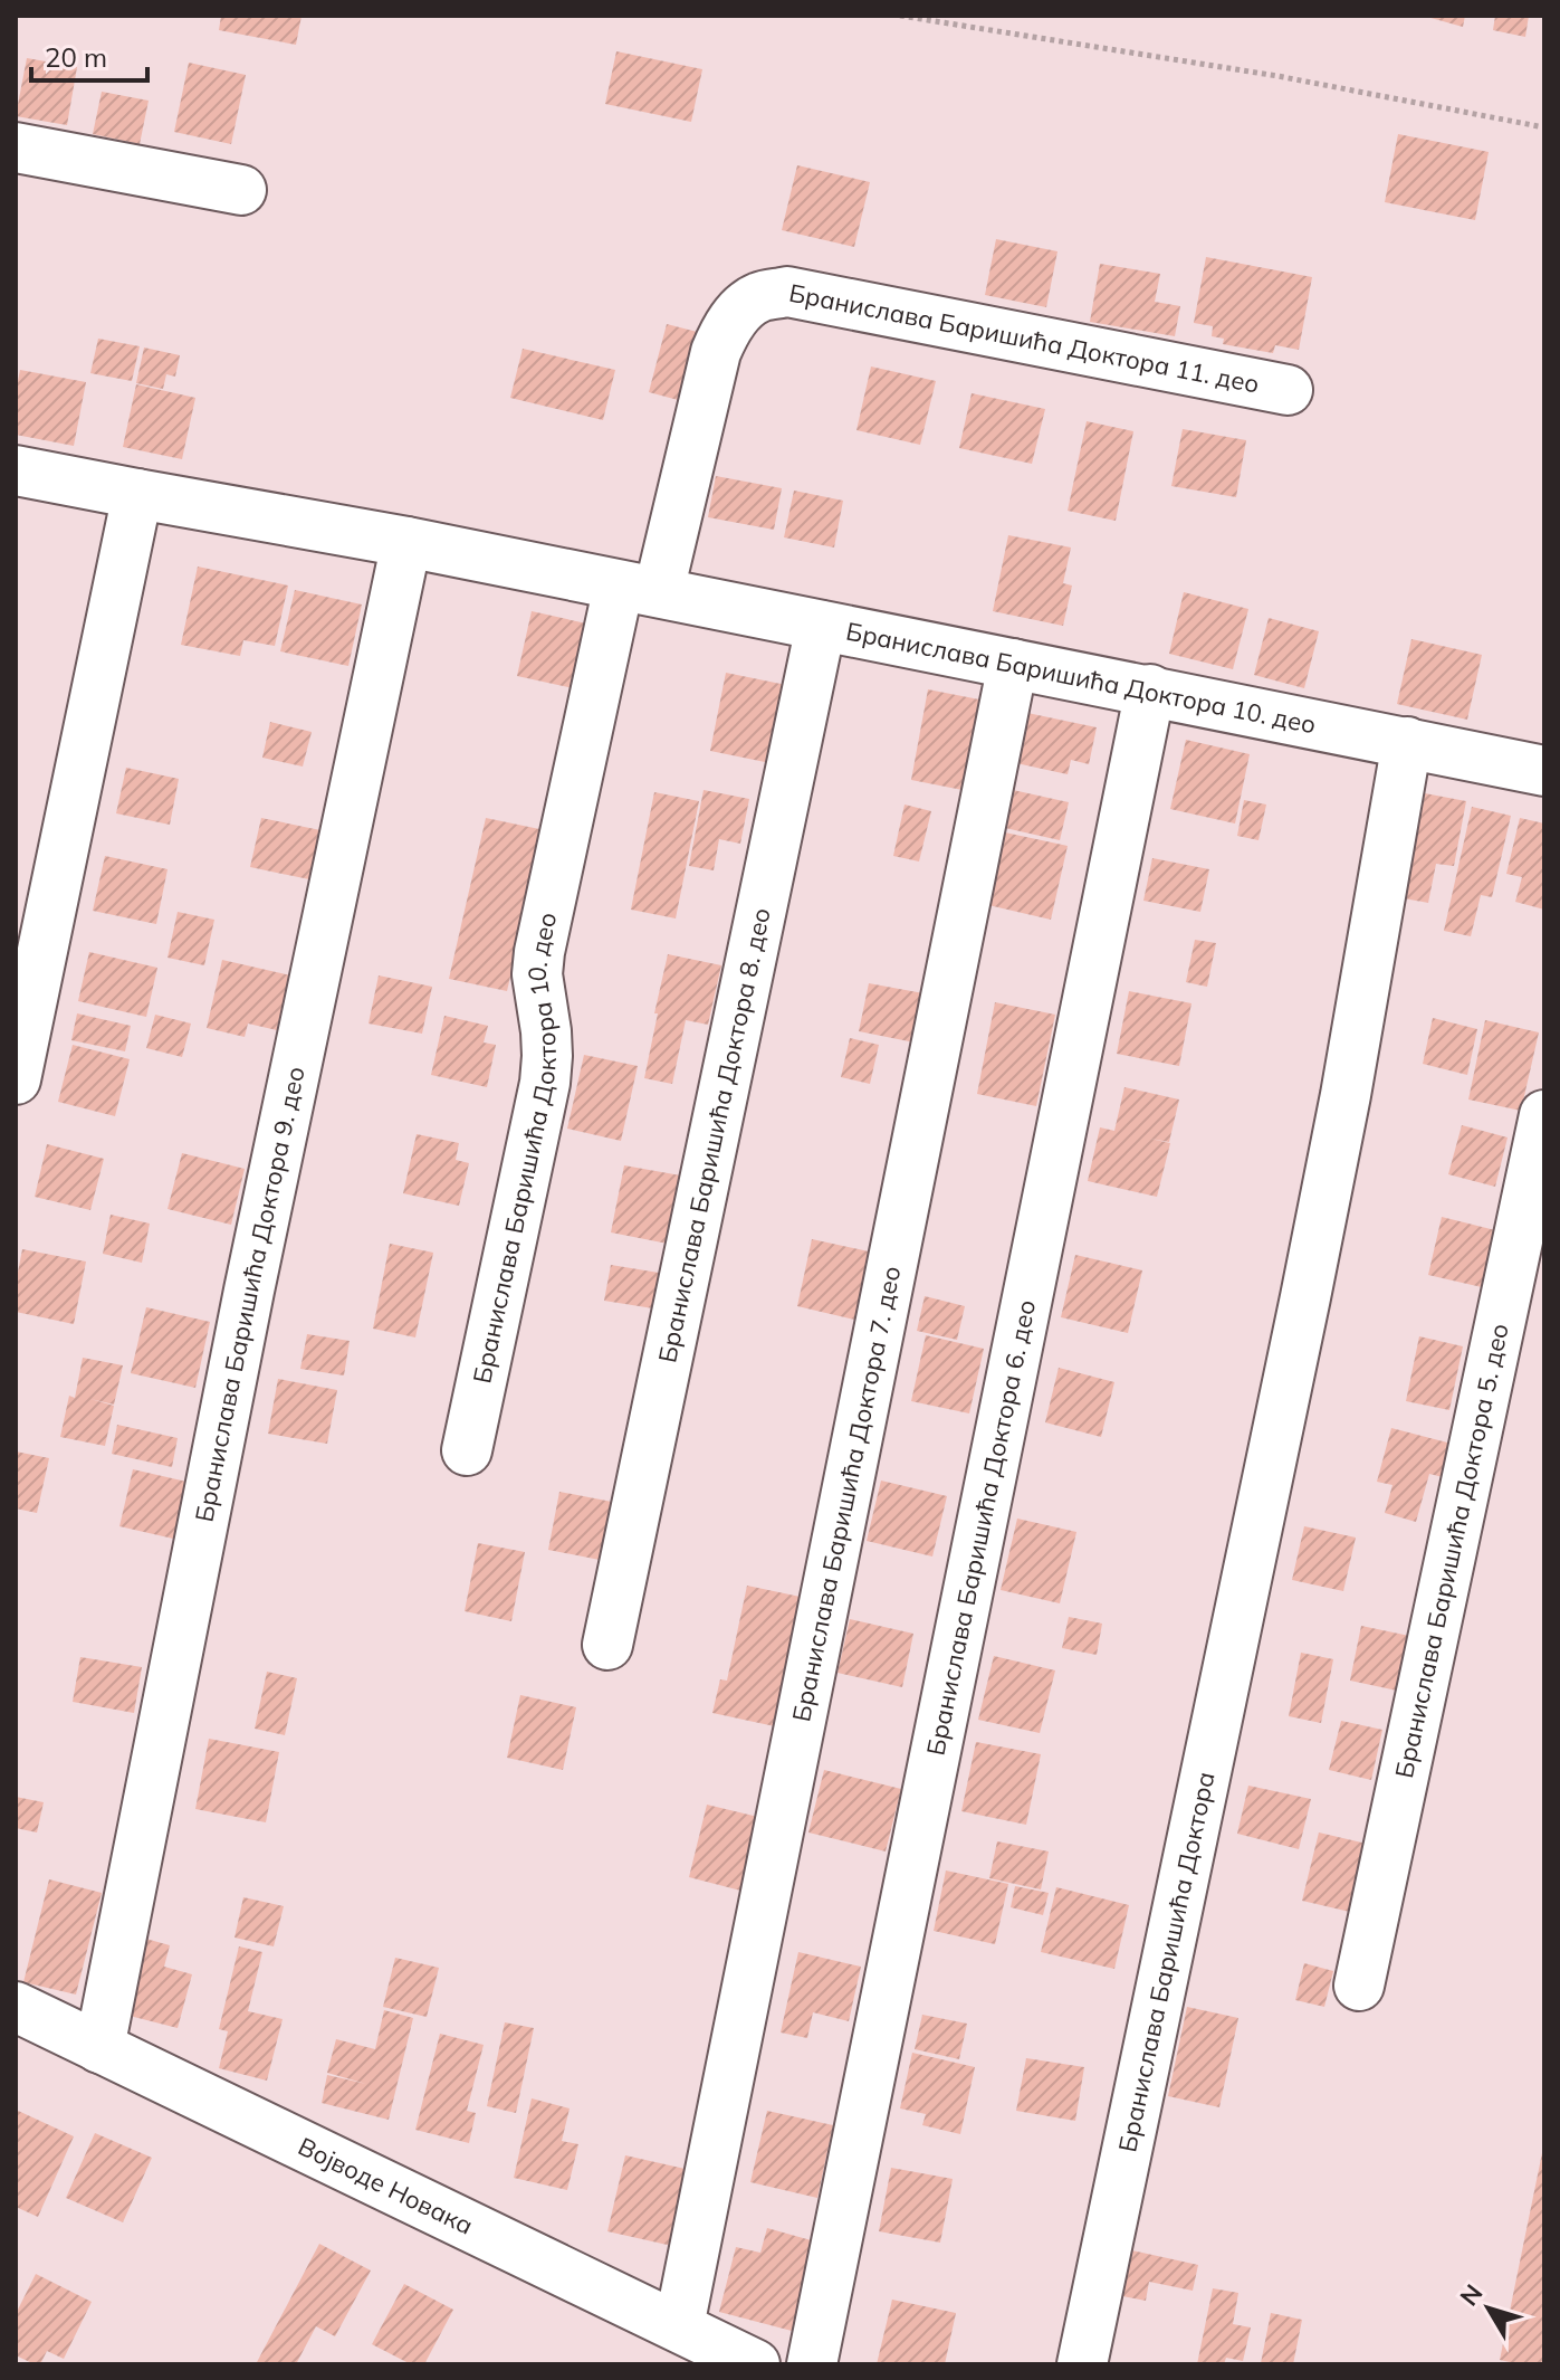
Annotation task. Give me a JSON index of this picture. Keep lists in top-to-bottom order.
{
  "streets": {
    "street": [
      "Бранислава Баришића Доктора 11. део",
      "Бранислава Баришића Доктора 10. део",
      "Бранислава Баришића Доктора 8. део",
      "Бранислава Баришића Доктора 9. део",
      "Бранислава Баришића Доктора 7. део",
      "Бранислава Баришића Доктора 6. део",
      "Бранислава Баришића Доктора 5. део",
      "Бранислава Баришића Доктора",
      "Војводе Новака"
    ]
  },
  "crossings": [
    ["Бранислава Баришића Доктора 11. део", "Бранислава Баришића Доктора 10. део"],
    ["Бранислава Баришића Доктора 10. део", "Бранислава Баришића Доктора 8. део"],
    ["Бранислава Баришића Доктора 10. део", "Бранислава Баришића Доктора 9. део"],
    ["Бранислава Баришића Доктора 10. део", "Бранислава Баришића Доктора 7. део"],
    ["Бранислава Баришића Доктора 10. део", "Бранислава Баришића Доктора 6. део"],
    ["Бранислава Баришића Доктора 10. део", "Бранислава Баришића Доктора"],
    ["Бранислава Баришића Доктора 9. део", "Војводе Новака"],
    ["Бранислава Баришића Доктора 7. део", "Војводе Новака"]
  ],
  "scale_bar": "20 m",
  "north": "top left"
}
